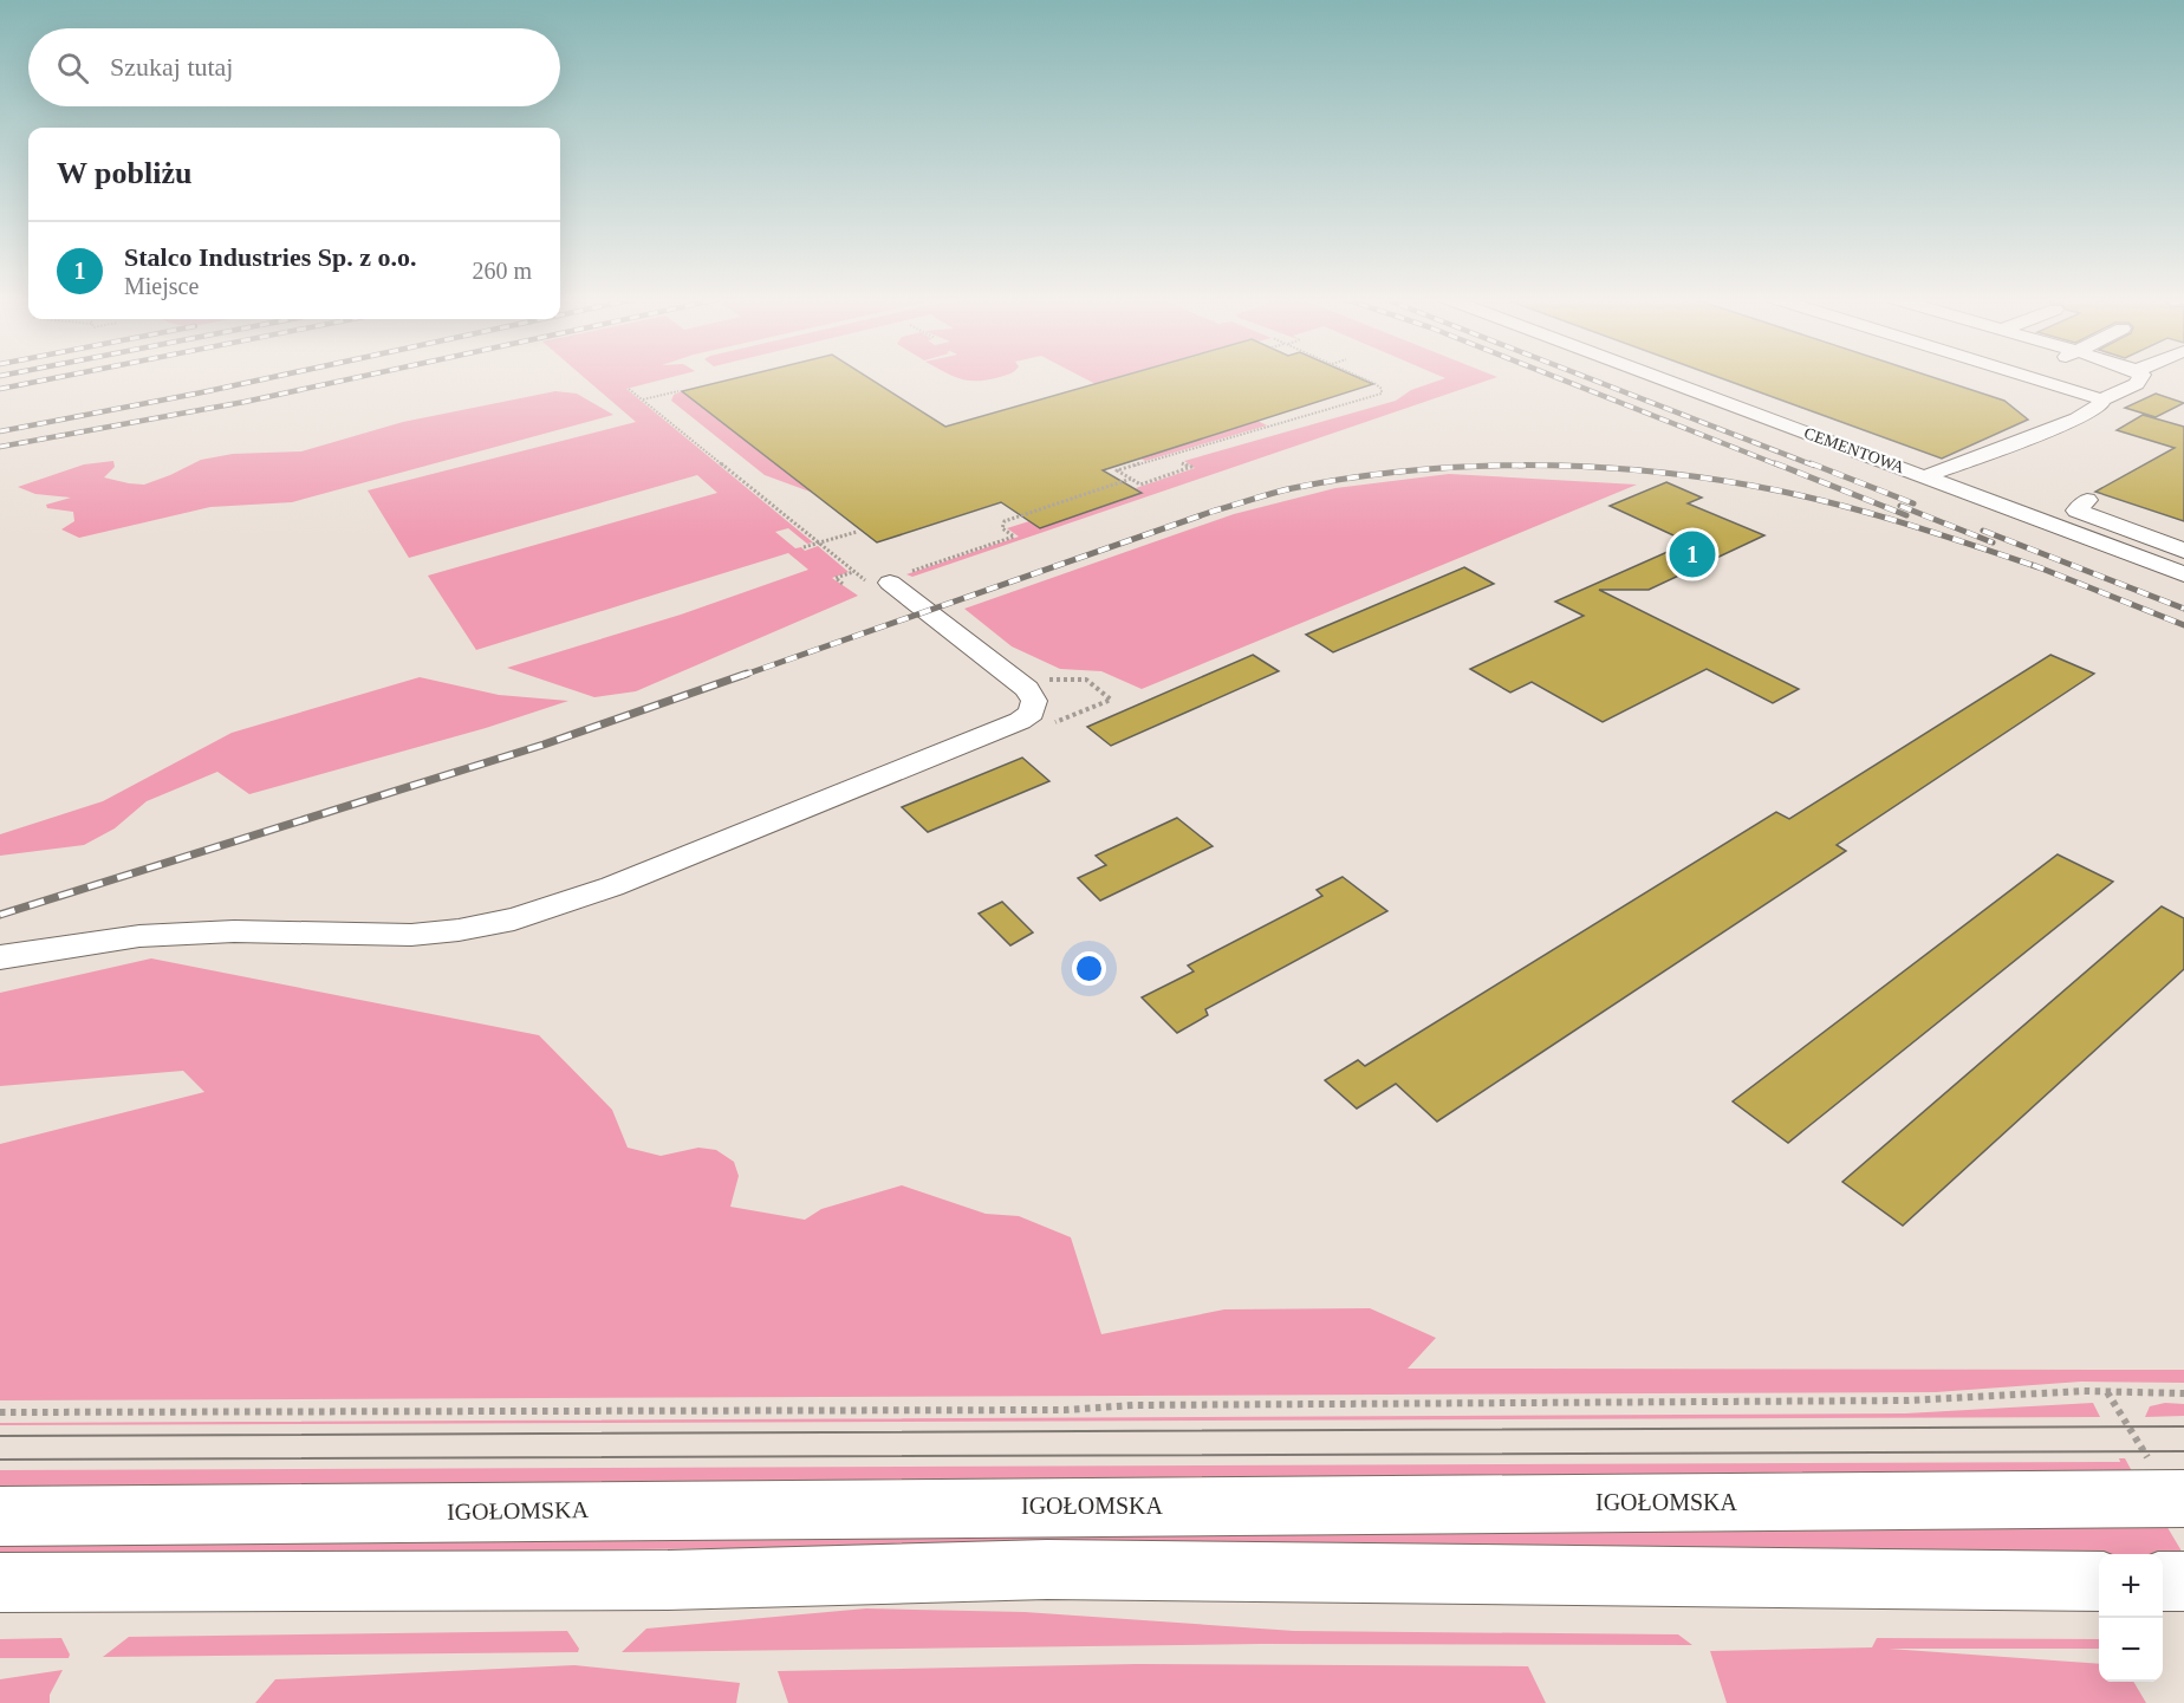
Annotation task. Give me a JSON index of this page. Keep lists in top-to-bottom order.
{
  "streets": {
    "main road": ["IGOŁOMSKA"],
    "lane": ["CEMENTOWA"]
  },
  "page": {
    "search": "Szukaj tutaj",
    "heading": "W pobliżu",
    "list": [
      {
        "mark": "1",
        "name": "Stalco Industries Sp. z o.o.",
        "note": "Miejsce",
        "value": "260 m"
      }
    ],
    "pins": "1",
    "map_buttons": ["+", "−"]
  }
}
